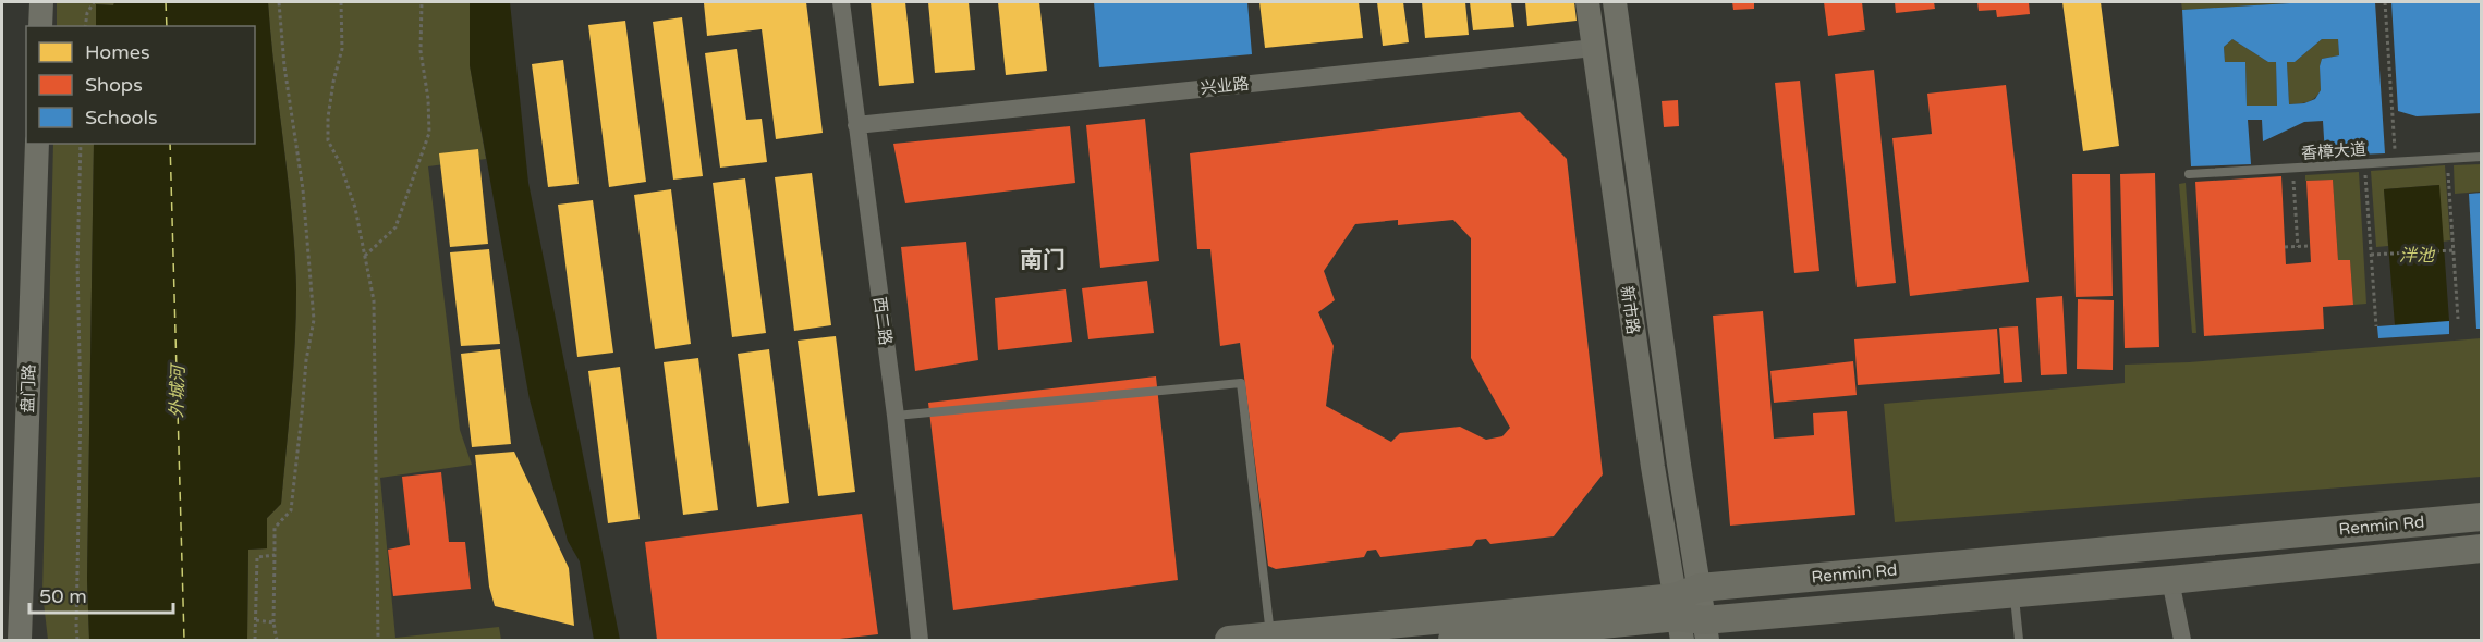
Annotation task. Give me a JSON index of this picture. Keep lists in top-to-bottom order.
{
  "streets": {
    "main road": ["新市路", "盘门路", "Renmin Rd"],
    "street": ["兴业路", "西二路"],
    "lane": ["香樟大道"]
  },
  "crossings": [
    ["兴业路", "新市路"],
    ["兴业路", "西二路"],
    ["新市路", "Renmin Rd"]
  ],
  "districts": ["南门"],
  "water": ["泮池", "外城河"],
  "legend": ["Homes", "Shops", "Schools"],
  "scale_bar": "50 m"
}
